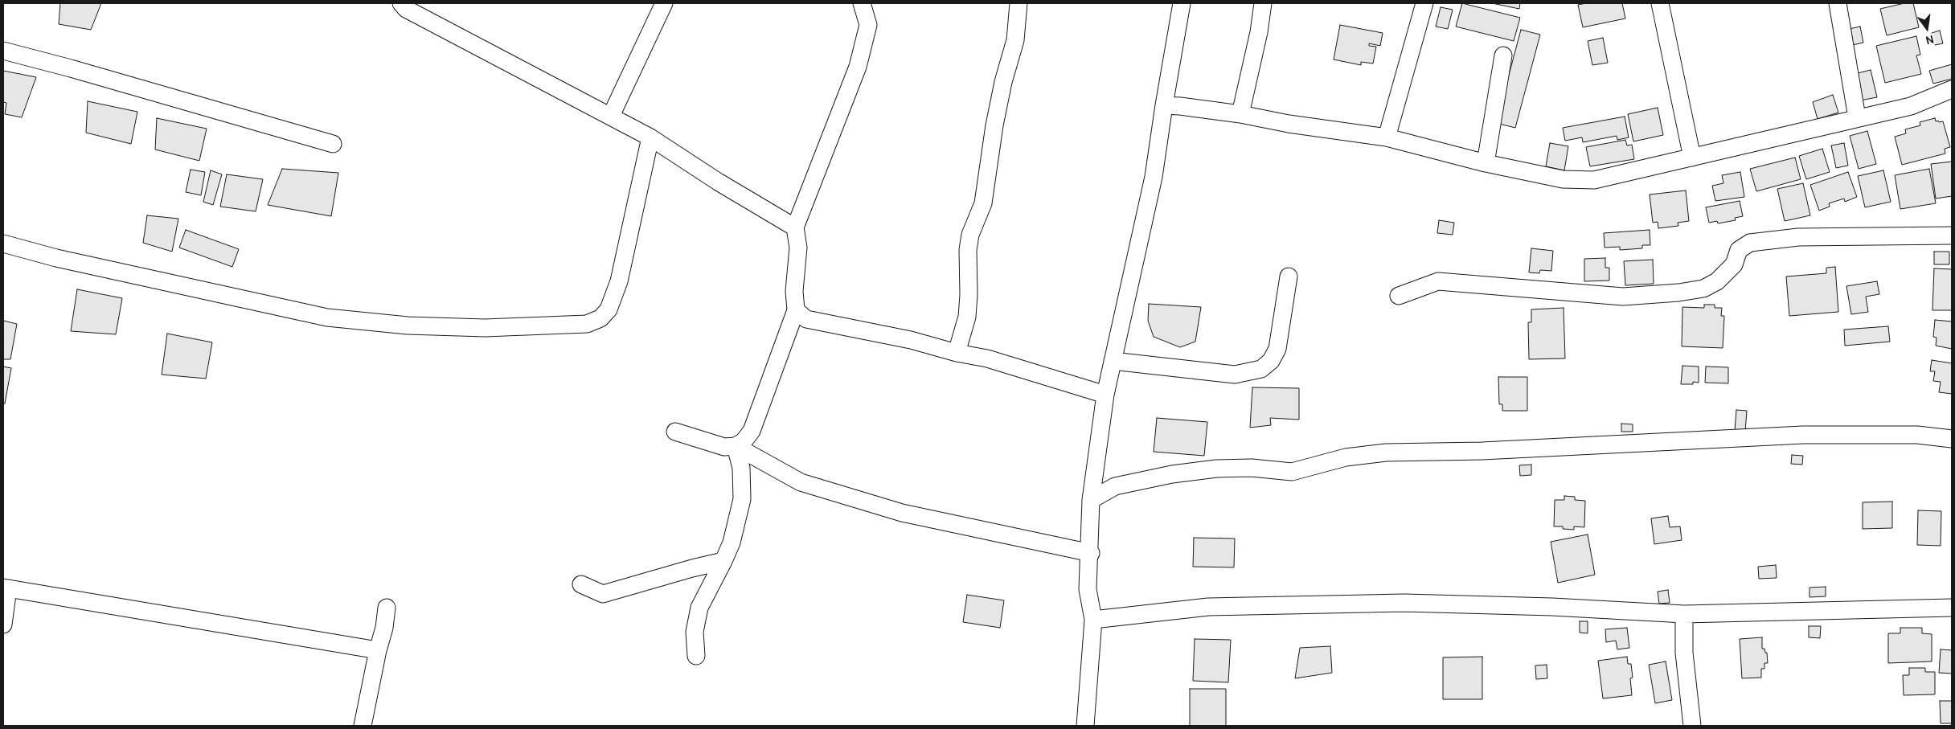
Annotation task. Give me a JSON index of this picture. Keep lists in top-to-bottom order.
{
  "north": "bottom"
}
